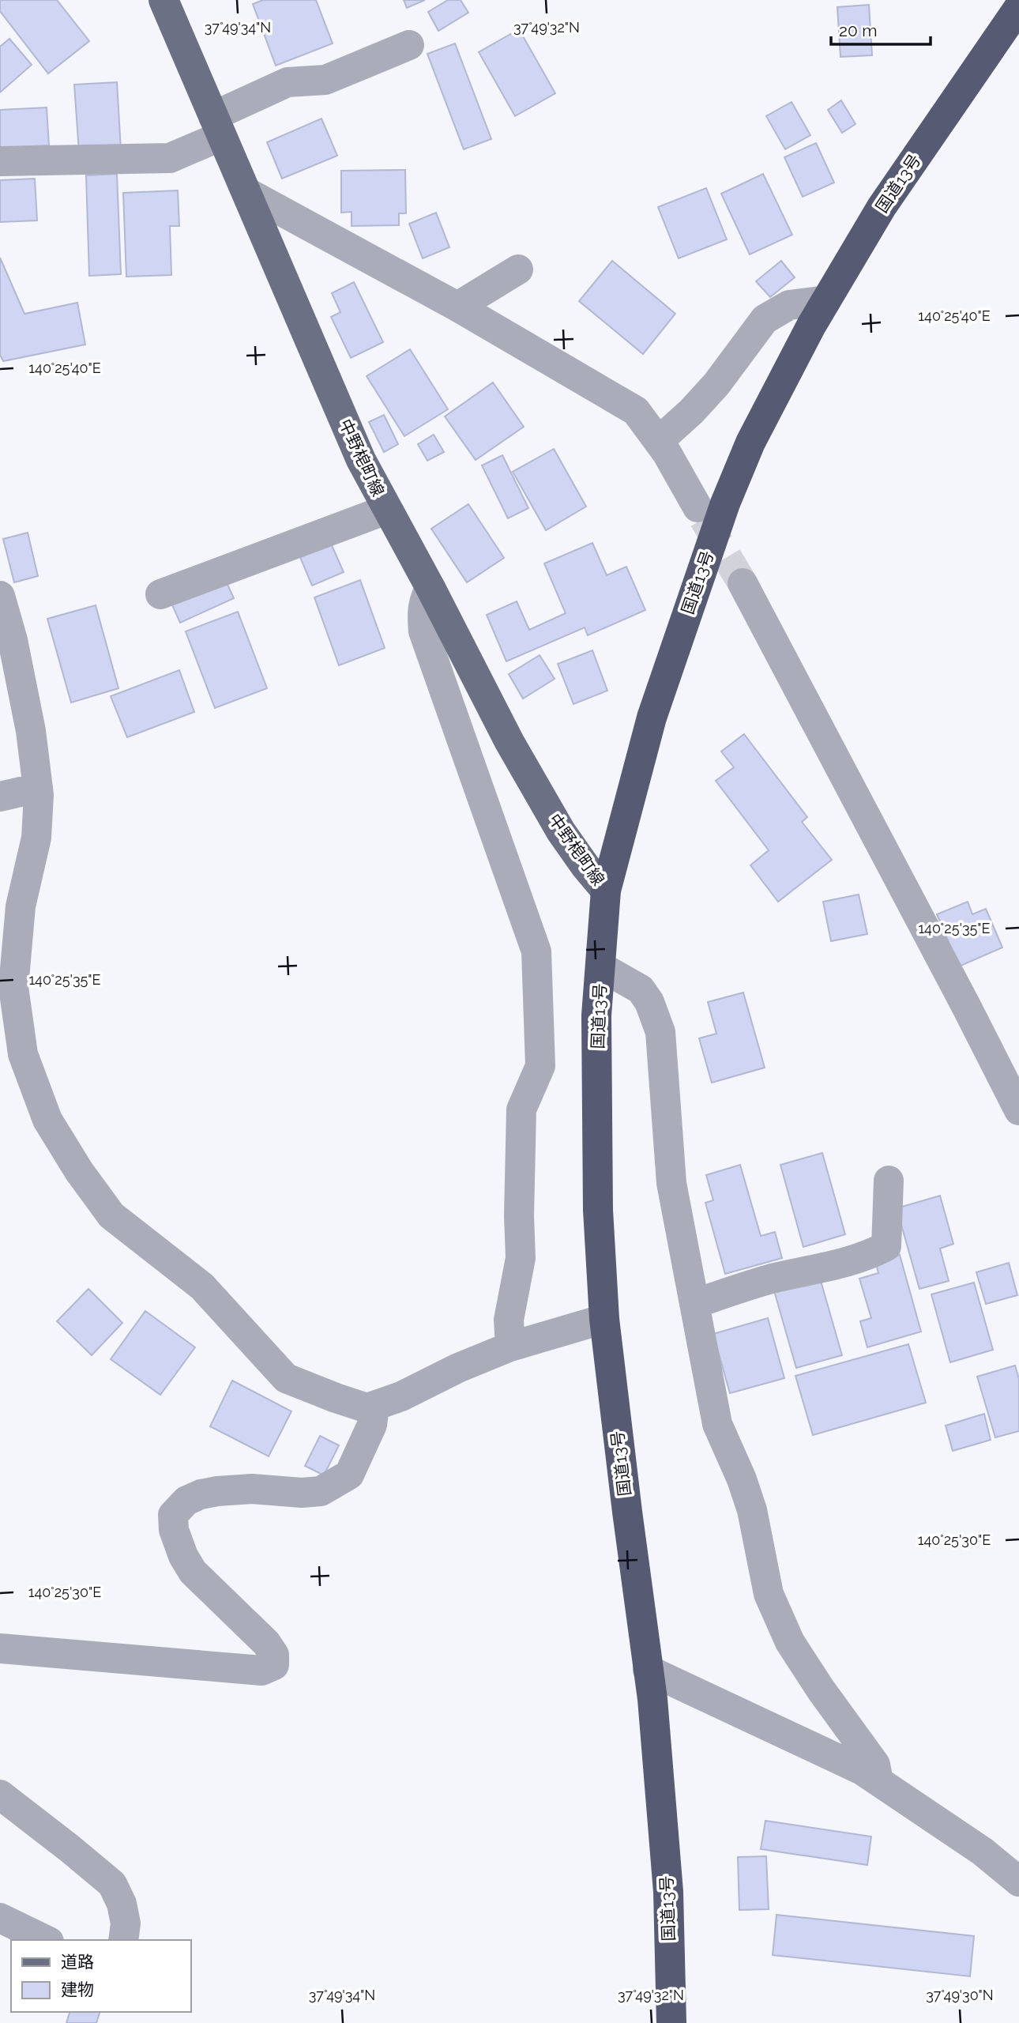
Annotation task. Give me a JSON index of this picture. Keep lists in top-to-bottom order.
{
  "streets": {
    "highway": ["国道13号"],
    "main road": ["中野梍町線"]
  },
  "crossings": [
    ["国道13号", "中野梍町線"]
  ],
  "legend": ["道路", "建物"],
  "scale_bar": "20 m",
  "coordinates": [
    "37°49'34\"N",
    "37°49'32\"N",
    "140°25'40\"E",
    "140°25'35\"E",
    "140°25'30\"E",
    "37°49'30\"N"
  ]
}
